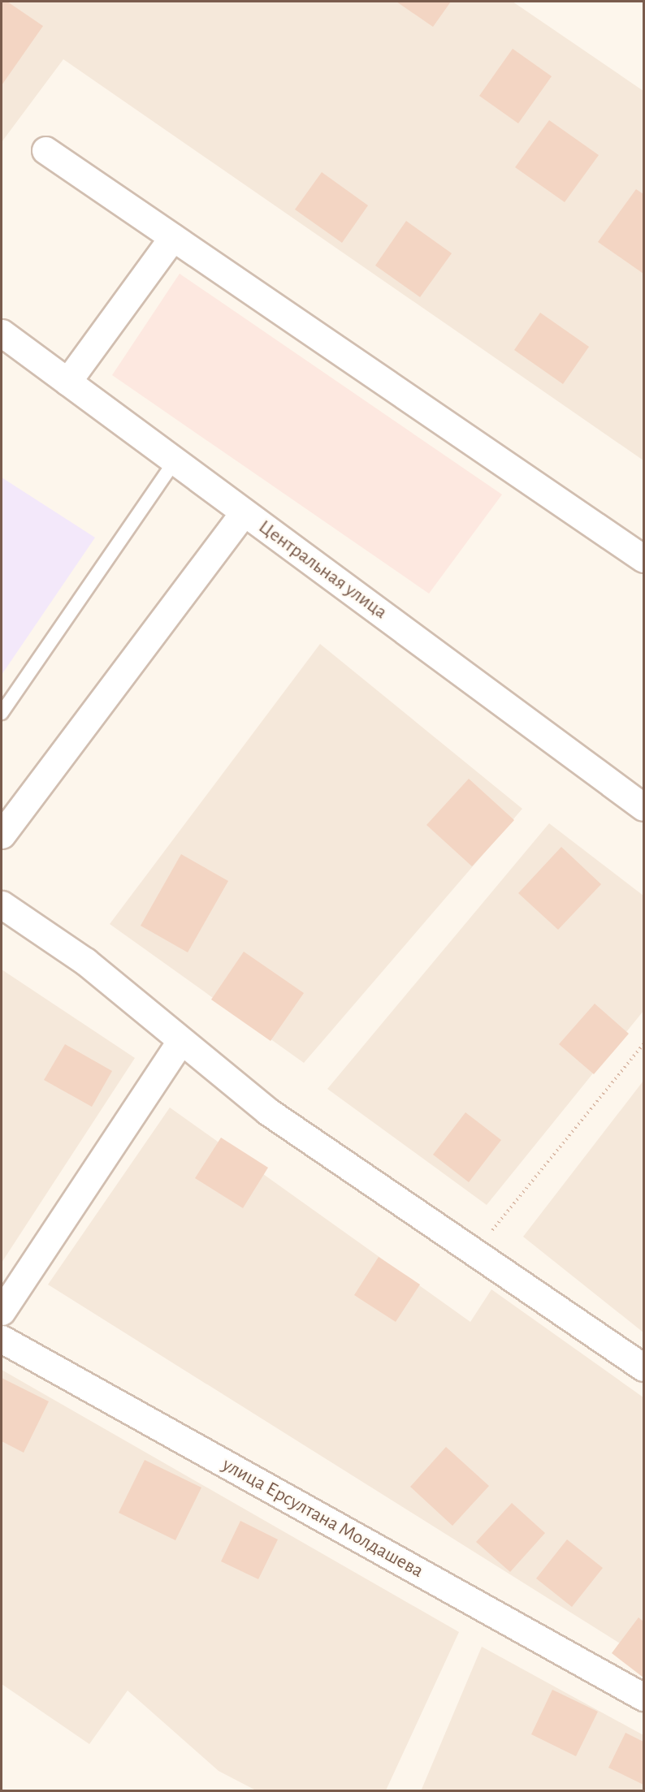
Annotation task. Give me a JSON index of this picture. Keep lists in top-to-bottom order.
{
  "streets": {
    "street": ["Центральная улица", "улица Ерсултана Молдашева"]
  }
}
